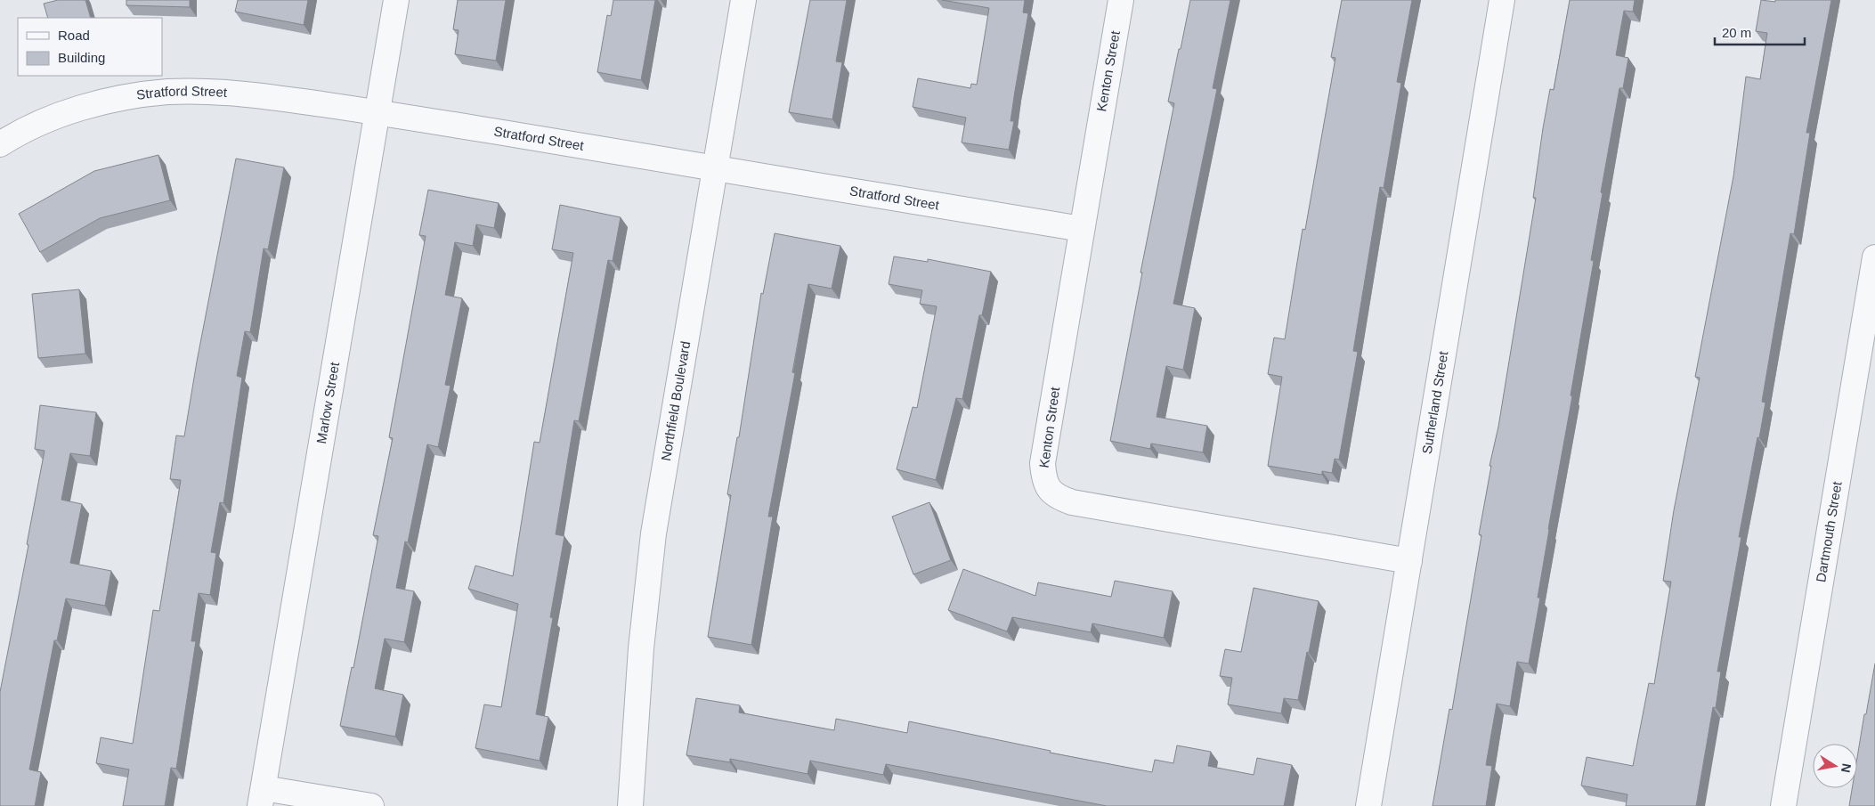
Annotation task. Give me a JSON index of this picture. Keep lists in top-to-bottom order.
{
  "streets": {
    "street": [
      "Kenton Street",
      "Stratford Street",
      "Northfield Boulevard",
      "Marlow Street",
      "Sutherland Street",
      "Dartmouth Street"
    ]
  },
  "crossings": [
    ["Kenton Street", "Stratford Street"],
    ["Kenton Street", "Sutherland Street"],
    ["Stratford Street", "Northfield Boulevard"],
    ["Stratford Street", "Marlow Street"]
  ],
  "legend": ["Road", "Building"],
  "scale_bar": "20 m",
  "north": "right"
}
